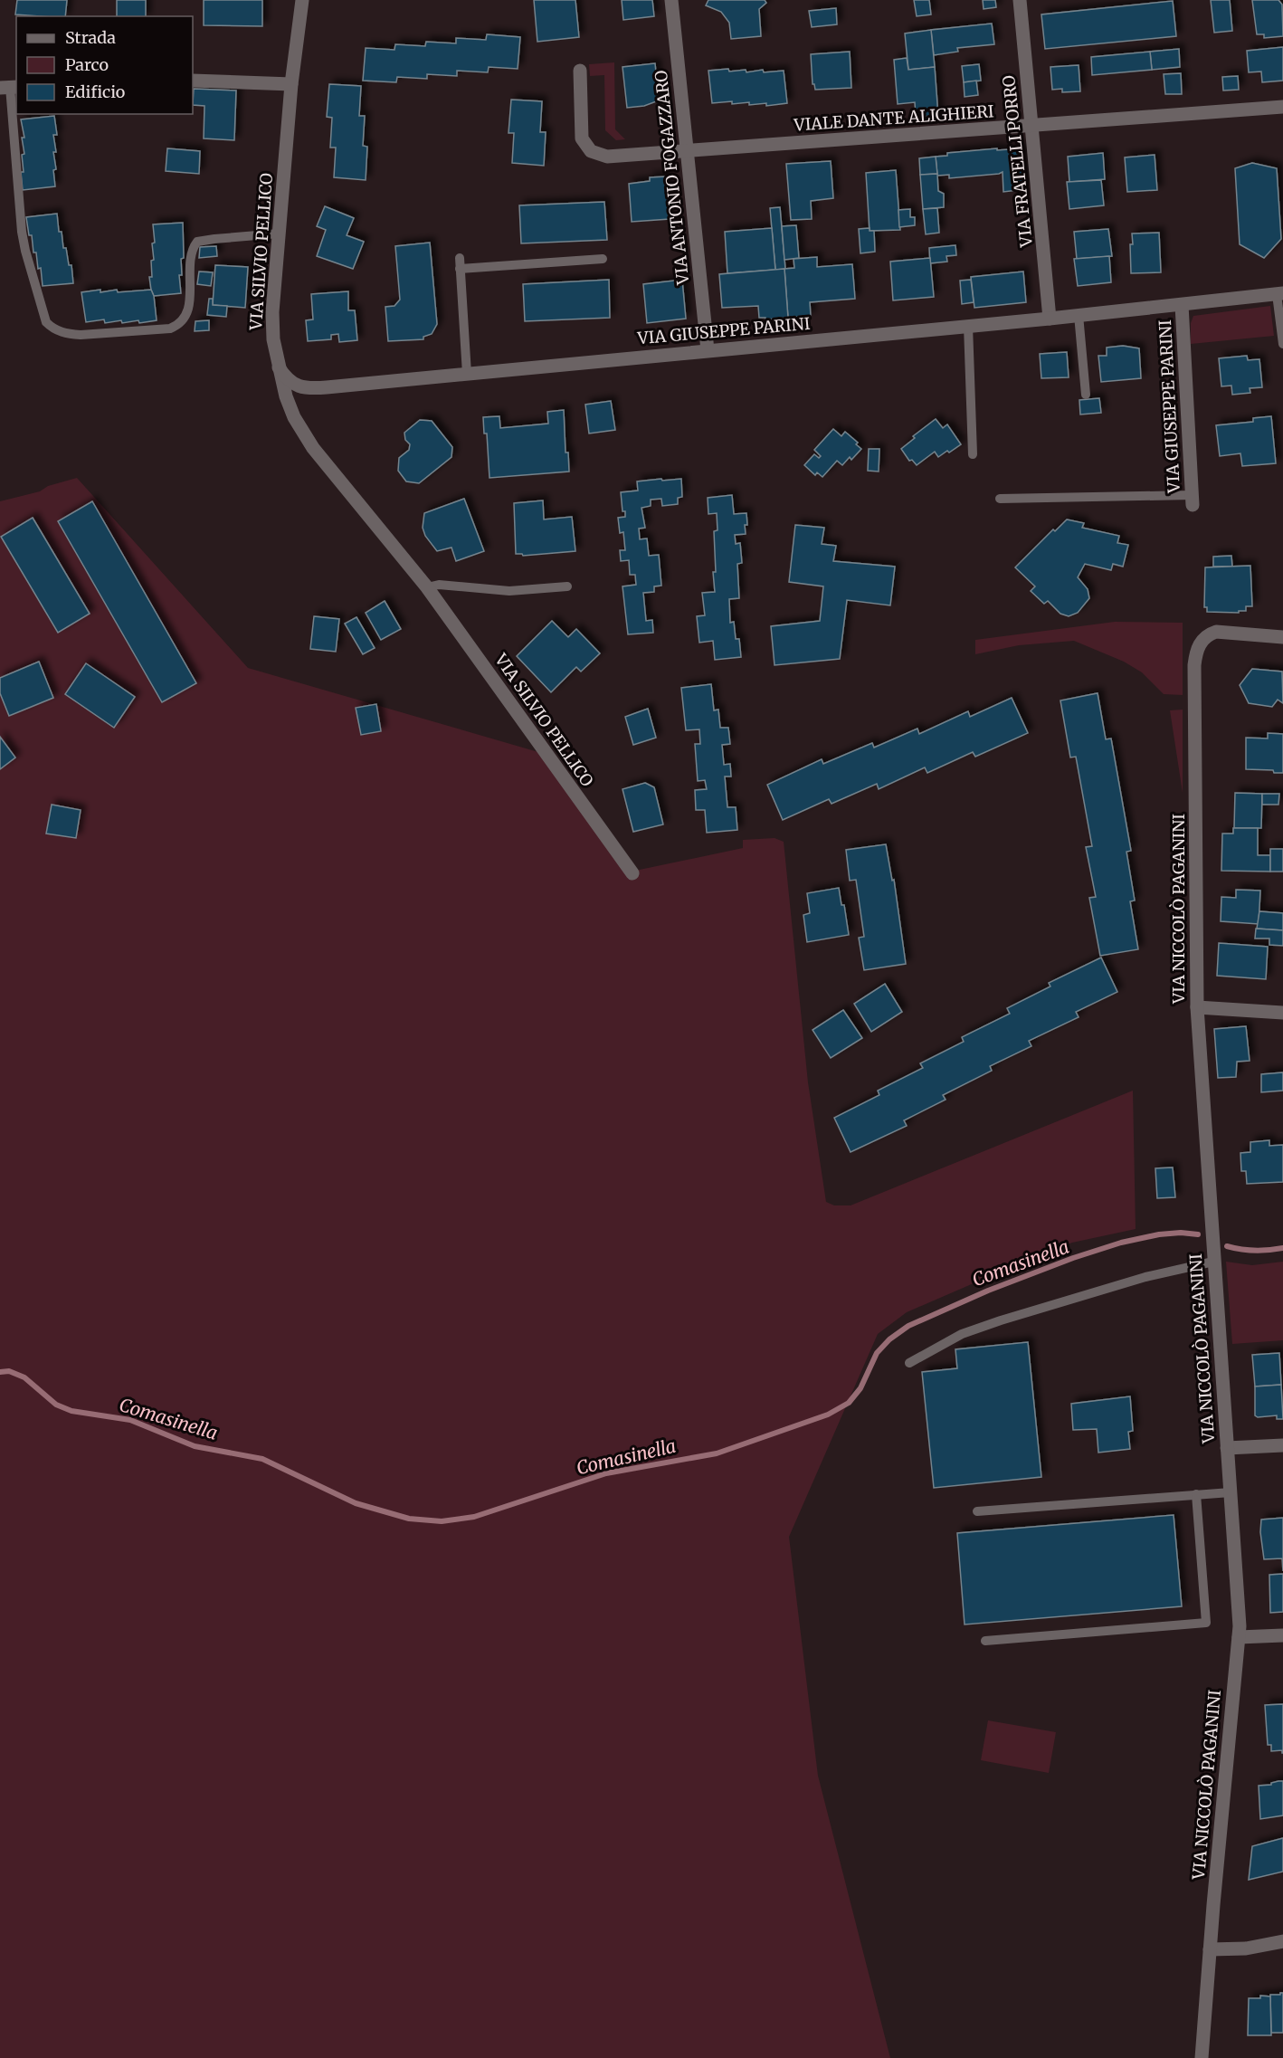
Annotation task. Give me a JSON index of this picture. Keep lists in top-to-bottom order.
{
  "streets": {
    "street": [
      "VIALE DANTE ALIGHIERI",
      "VIA FRATELLI PORRO",
      "VIA ANTONIO FOGAZZARO",
      "VIA SILVIO PELLICO",
      "VIA GIUSEPPE PARINI",
      "VIA NICCOLÒ PAGANINI"
    ]
  },
  "crossings": [
    ["VIALE DANTE ALIGHIERI", "VIA FRATELLI PORRO"],
    ["VIALE DANTE ALIGHIERI", "VIA ANTONIO FOGAZZARO"],
    ["VIA FRATELLI PORRO", "VIA GIUSEPPE PARINI"],
    ["VIA ANTONIO FOGAZZARO", "VIA GIUSEPPE PARINI"],
    ["VIA SILVIO PELLICO", "VIA GIUSEPPE PARINI"]
  ],
  "water": ["Comasinella"],
  "legend": ["Strada", "Parco", "Edificio"]
}
